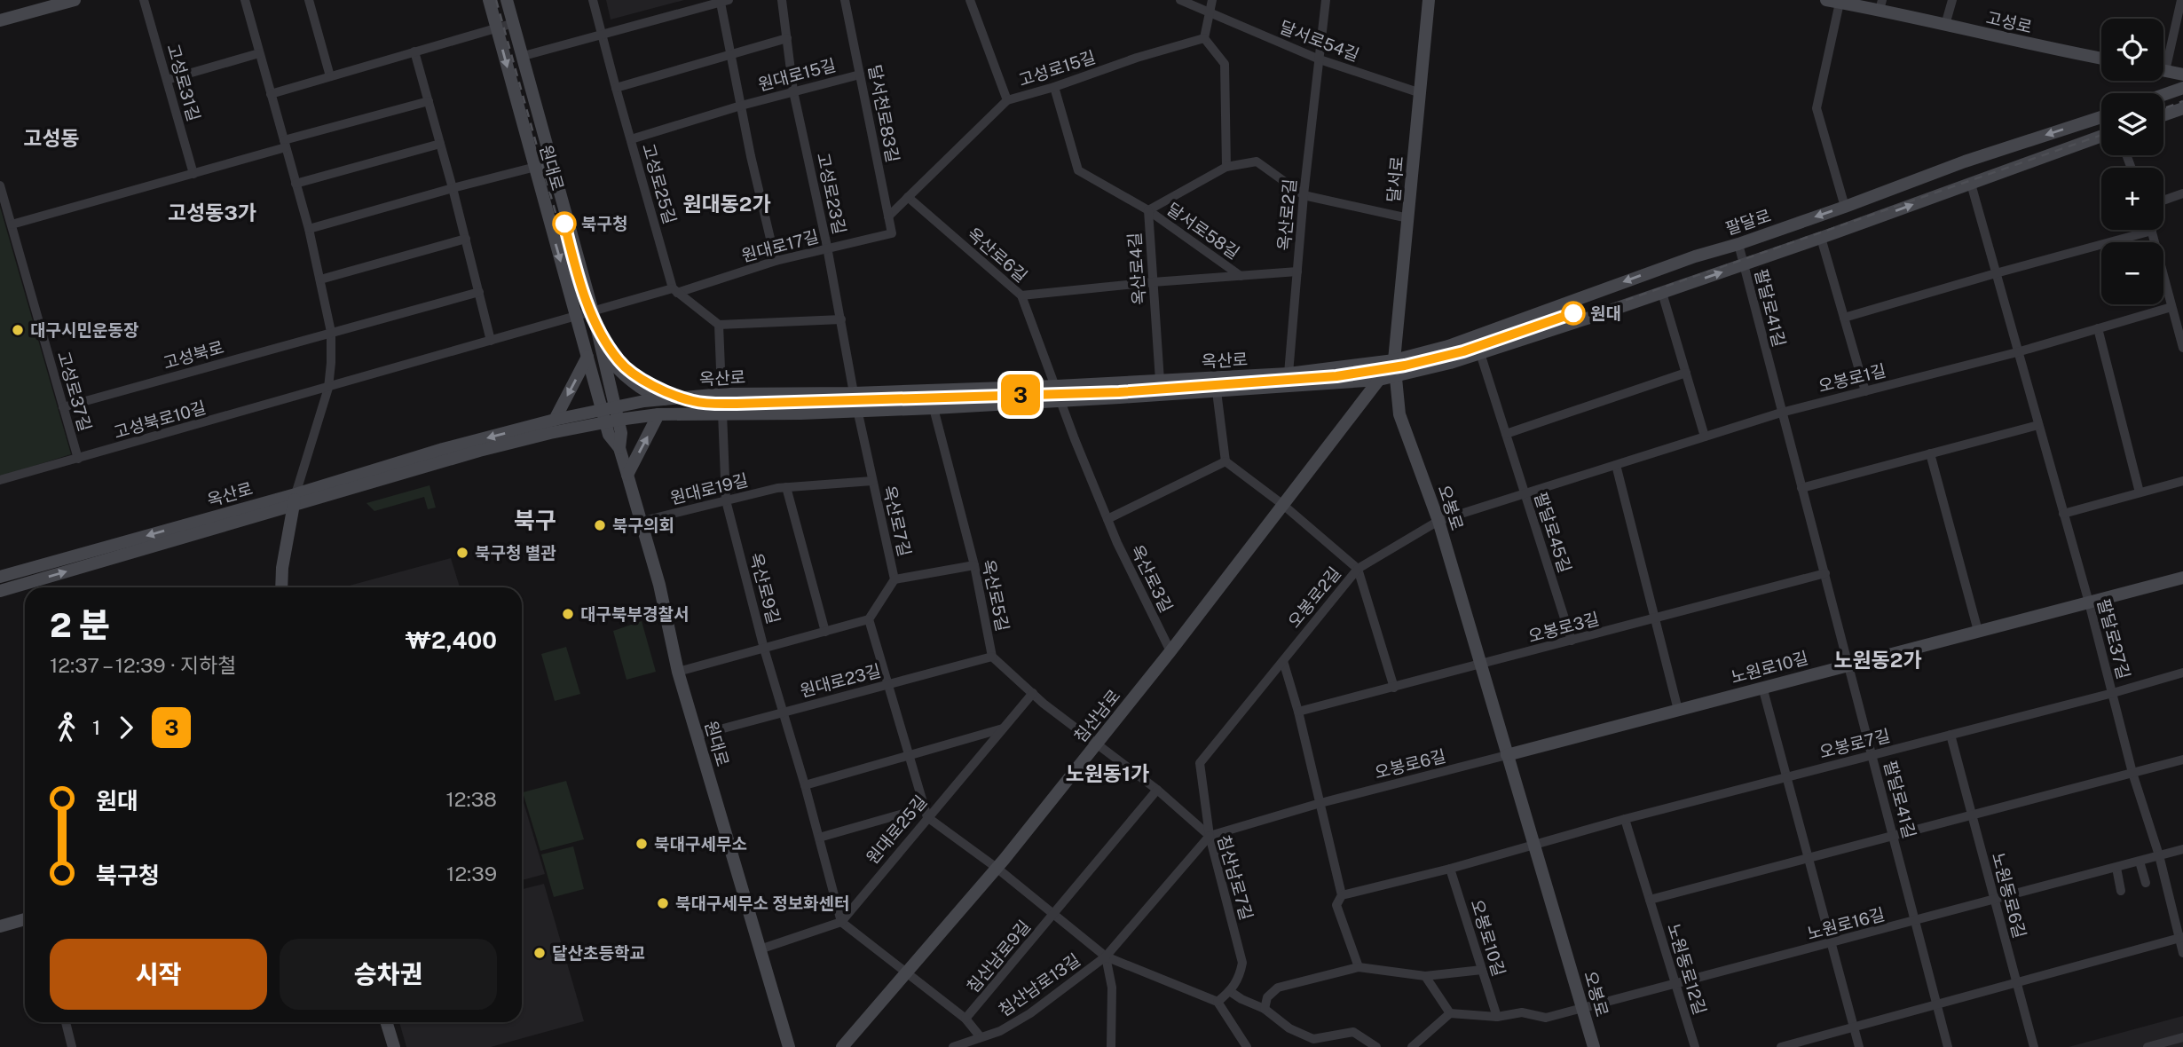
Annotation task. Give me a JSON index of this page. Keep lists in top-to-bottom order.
{
  "streets": {
    "main road": [
      "고성로",
      "원대로",
      "달서로",
      "팔달로",
      "옥산로",
      "오봉로",
      "노원로10길",
      "침산남로"
    ],
    "street": [
      "달서로54길",
      "고성로15길",
      "원대로15길",
      "고성로31길",
      "달서천로83길",
      "고성로25길",
      "고성로23길",
      "옥산로2길",
      "달서로58길",
      "원대로17길",
      "옥산로6길",
      "옥산로4길",
      "팔달로41길",
      "고성북로",
      "오봉로1길",
      "고성로37길",
      "고성북로10길",
      "원대로19길",
      "옥산로7길",
      "팔달로45길",
      "옥산로3길",
      "옥산로9길",
      "옥산로5길",
      "오봉로2길",
      "오봉로3길",
      "팔달로37길",
      "원대로23길",
      "오봉로7길",
      "오봉로6길",
      "원대로25길",
      "침산남로7길",
      "노원동로6길",
      "노원로16길",
      "오봉로10길",
      "침산남로9길",
      "노원동로12길",
      "침산남로13길"
    ]
  },
  "crossings": [
    ["달서로54길", "달서로"],
    ["달서로54길", "옥산로2길"],
    ["고성로15길", "달서천로83길"],
    ["고성로15길", "달서로58길"],
    ["고성로15길", "옥산로6길"],
    ["고성로15길", "옥산로4길"],
    ["원대로15길", "달서천로83길"],
    ["원대로15길", "고성로25길"],
    ["원대로15길", "고성로23길"],
    ["원대로15길", "원대로17길"],
    ["달서천로83길", "원대로17길"],
    ["원대로", "옥산로"],
    ["원대로", "원대로19길"],
    ["원대로", "원대로23길"],
    ["달서로", "팔달로"],
    ["달서로", "옥산로"],
    ["달서로", "오봉로"],
    ["달서로", "침산남로"],
    ["고성로25길", "원대로17길"],
    ["고성로23길", "원대로17길"],
    ["고성로23길", "옥산로"],
    ["고성로23길", "옥산로7길"],
    ["옥산로2길", "달서로58길"],
    ["옥산로2길", "옥산로"],
    ["팔달로", "팔달로41길"],
    ["팔달로", "옥산로"],
    ["팔달로", "오봉로"],
    ["팔달로", "침산남로"],
    ["달서로58길", "옥산로6길"],
    ["달서로58길", "옥산로4길"],
    ["옥산로6길", "옥산로"],
    ["옥산로6길", "옥산로3길"],
    ["옥산로4길", "옥산로"],
    ["팔달로41길", "오봉로1길"],
    ["팔달로41길", "오봉로3길"],
    ["팔달로41길", "노원로10길"],
    ["팔달로41길", "오봉로7길"],
    ["팔달로41길", "노원로16길"],
    ["고성북로", "고성로37길"],
    ["옥산로", "오봉로"],
    ["옥산로", "옥산로7길"],
    ["옥산로", "옥산로3길"],
    ["옥산로", "옥산로9길"],
    ["옥산로", "침산남로"],
    ["오봉로1길", "오봉로"],
    ["오봉로1길", "팔달로45길"],
    ["오봉로1길", "오봉로2길"],
    ["오봉로1길", "팔달로37길"],
    ["고성로37길", "고성북로10길"],
    ["원대로19길", "옥산로7길"],
    ["원대로19길", "옥산로9길"],
    ["오봉로", "오봉로2길"],
    ["오봉로", "오봉로3길"],
    ["오봉로", "노원로10길"],
    ["오봉로", "침산남로"],
    ["오봉로", "오봉로7길"],
    ["오봉로", "오봉로6길"],
    ["오봉로", "노원로16길"],
    ["팔달로45길", "오봉로3길"],
    ["옥산로3길", "침산남로"],
    ["옥산로9길", "원대로23길"],
    ["옥산로9길", "원대로25길"],
    ["옥산로5길", "원대로23길"],
    ["옥산로5길", "침산남로"],
    ["옥산로5길", "원대로25길"],
    ["옥산로5길", "침산남로7길"],
    ["오봉로2길", "오봉로6길"],
    ["오봉로2길", "침산남로7길"],
    ["오봉로2길", "침산남로13길"],
    ["팔달로37길", "노원로10길"],
    ["팔달로37길", "오봉로7길"],
    ["팔달로37길", "노원로16길"],
    ["노원로10길", "오봉로6길"],
    ["침산남로", "침산남로7길"],
    ["침산남로", "침산남로9길"],
    ["오봉로7길", "노원동로6길"],
    ["오봉로7길", "노원동로12길"],
    ["오봉로6길", "침산남로7길"],
    ["오봉로6길", "침산남로13길"],
    ["침산남로7길", "침산남로13길"],
    ["노원동로6길", "노원로16길"],
    ["노원로16길", "노원동로12길"],
    ["침산남로9길", "침산남로13길"]
  ],
  "districts": [
    "고성동",
    "원대동2가",
    "고성동3가",
    "북구",
    "노원동2가",
    "노원동1가"
  ],
  "places": [
    "북구청",
    "원대",
    "대구시민운동장",
    "북구의회",
    "북구청 별관",
    "대구북부경찰서",
    "북대구세무소",
    "북대구세무소 정보화센터",
    "달산초등학교"
  ],
  "lines": ["metro line 3"],
  "page": {
    "on_map": "3",
    "map_buttons": ["+", "−"],
    "heading": ["2 분", "12:37 – 12:39 · 지하철", "₩2,400"],
    "legs": ["1", "3"],
    "list": [
      {
        "name": "원대",
        "value": "12:38"
      },
      {
        "name": "북구청",
        "value": "12:39"
      }
    ],
    "buttons": ["시작", "승차권"]
  }
}
